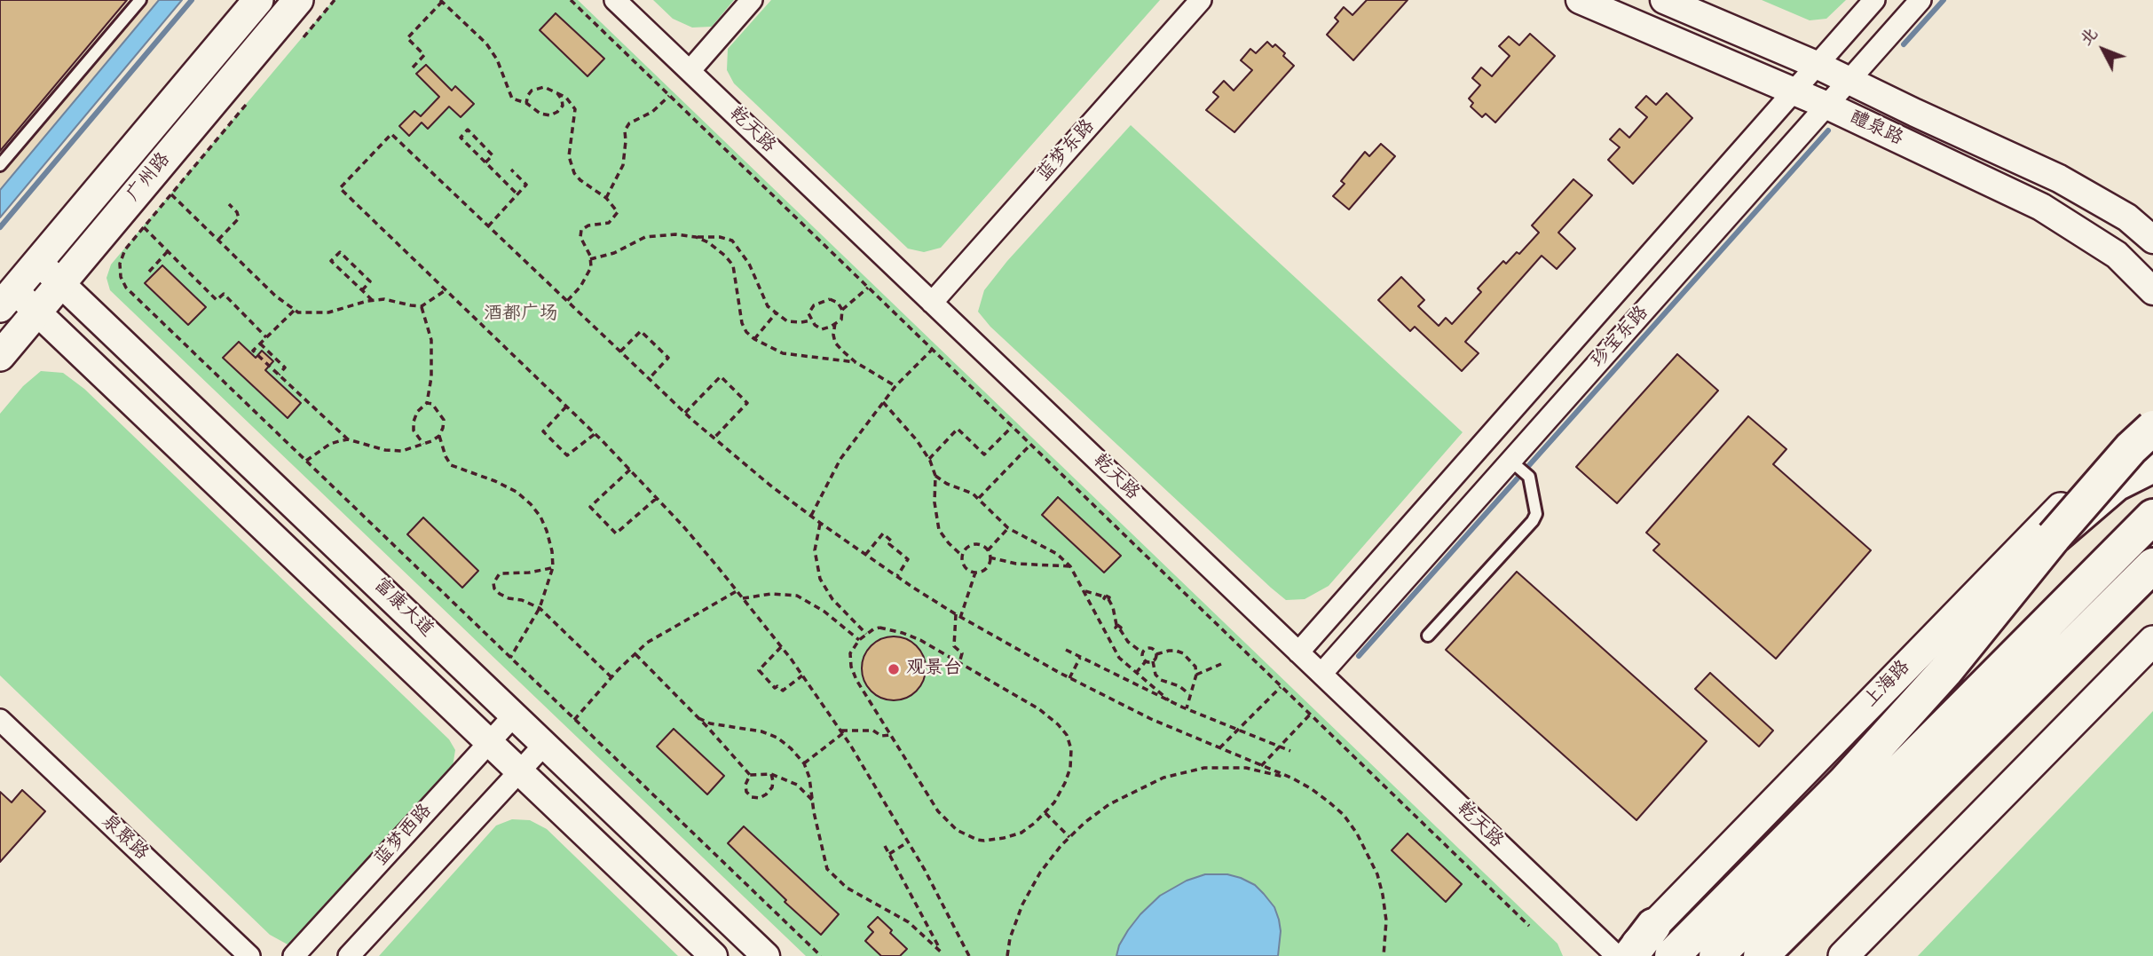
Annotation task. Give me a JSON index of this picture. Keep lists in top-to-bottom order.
{
  "streets": {
    "main road": ["广州路", "上海路"],
    "street": [
      "醴泉路",
      "乾天路",
      "蓝梦东路",
      "珍宝东路",
      "富康大道",
      "蓝梦西路",
      "泉聚路"
    ]
  },
  "crossings": [
    ["醴泉路", "珍宝东路"],
    ["乾天路", "蓝梦东路"],
    ["乾天路", "珍宝东路"],
    ["广州路", "富康大道"],
    ["富康大道", "蓝梦西路"]
  ],
  "parks": ["酒都广场"],
  "places": ["观景台"],
  "north": "top left"
}
